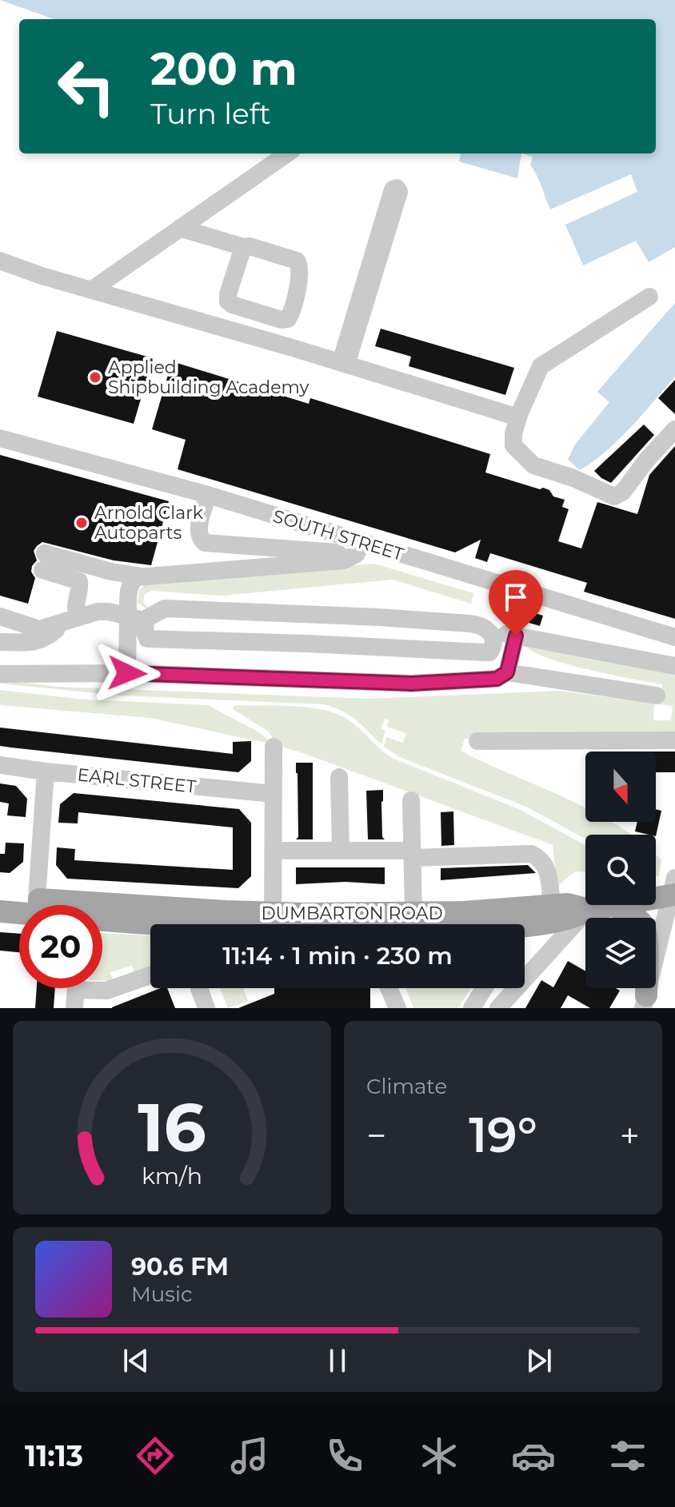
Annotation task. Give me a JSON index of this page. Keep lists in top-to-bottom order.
{
  "streets": {
    "main road": ["DUMBARTON ROAD"],
    "street": ["SOUTH STREET", "EARL STREET"]
  },
  "places": ["Applied Shipbuilding Academy", "Arnold Clark Autoparts"],
  "north": "bottom",
  "page": {
    "turn": ["200 m", "Turn left"],
    "limit": "20",
    "trip": "11:14 · 1 min · 230 m",
    "tile": "Climate",
    "heat": ["−", "19°", "+"],
    "song": ["90.6 FM", "Music"],
    "tabs": "11:13",
    "gauge": ["16", "km/h"]
  }
}
